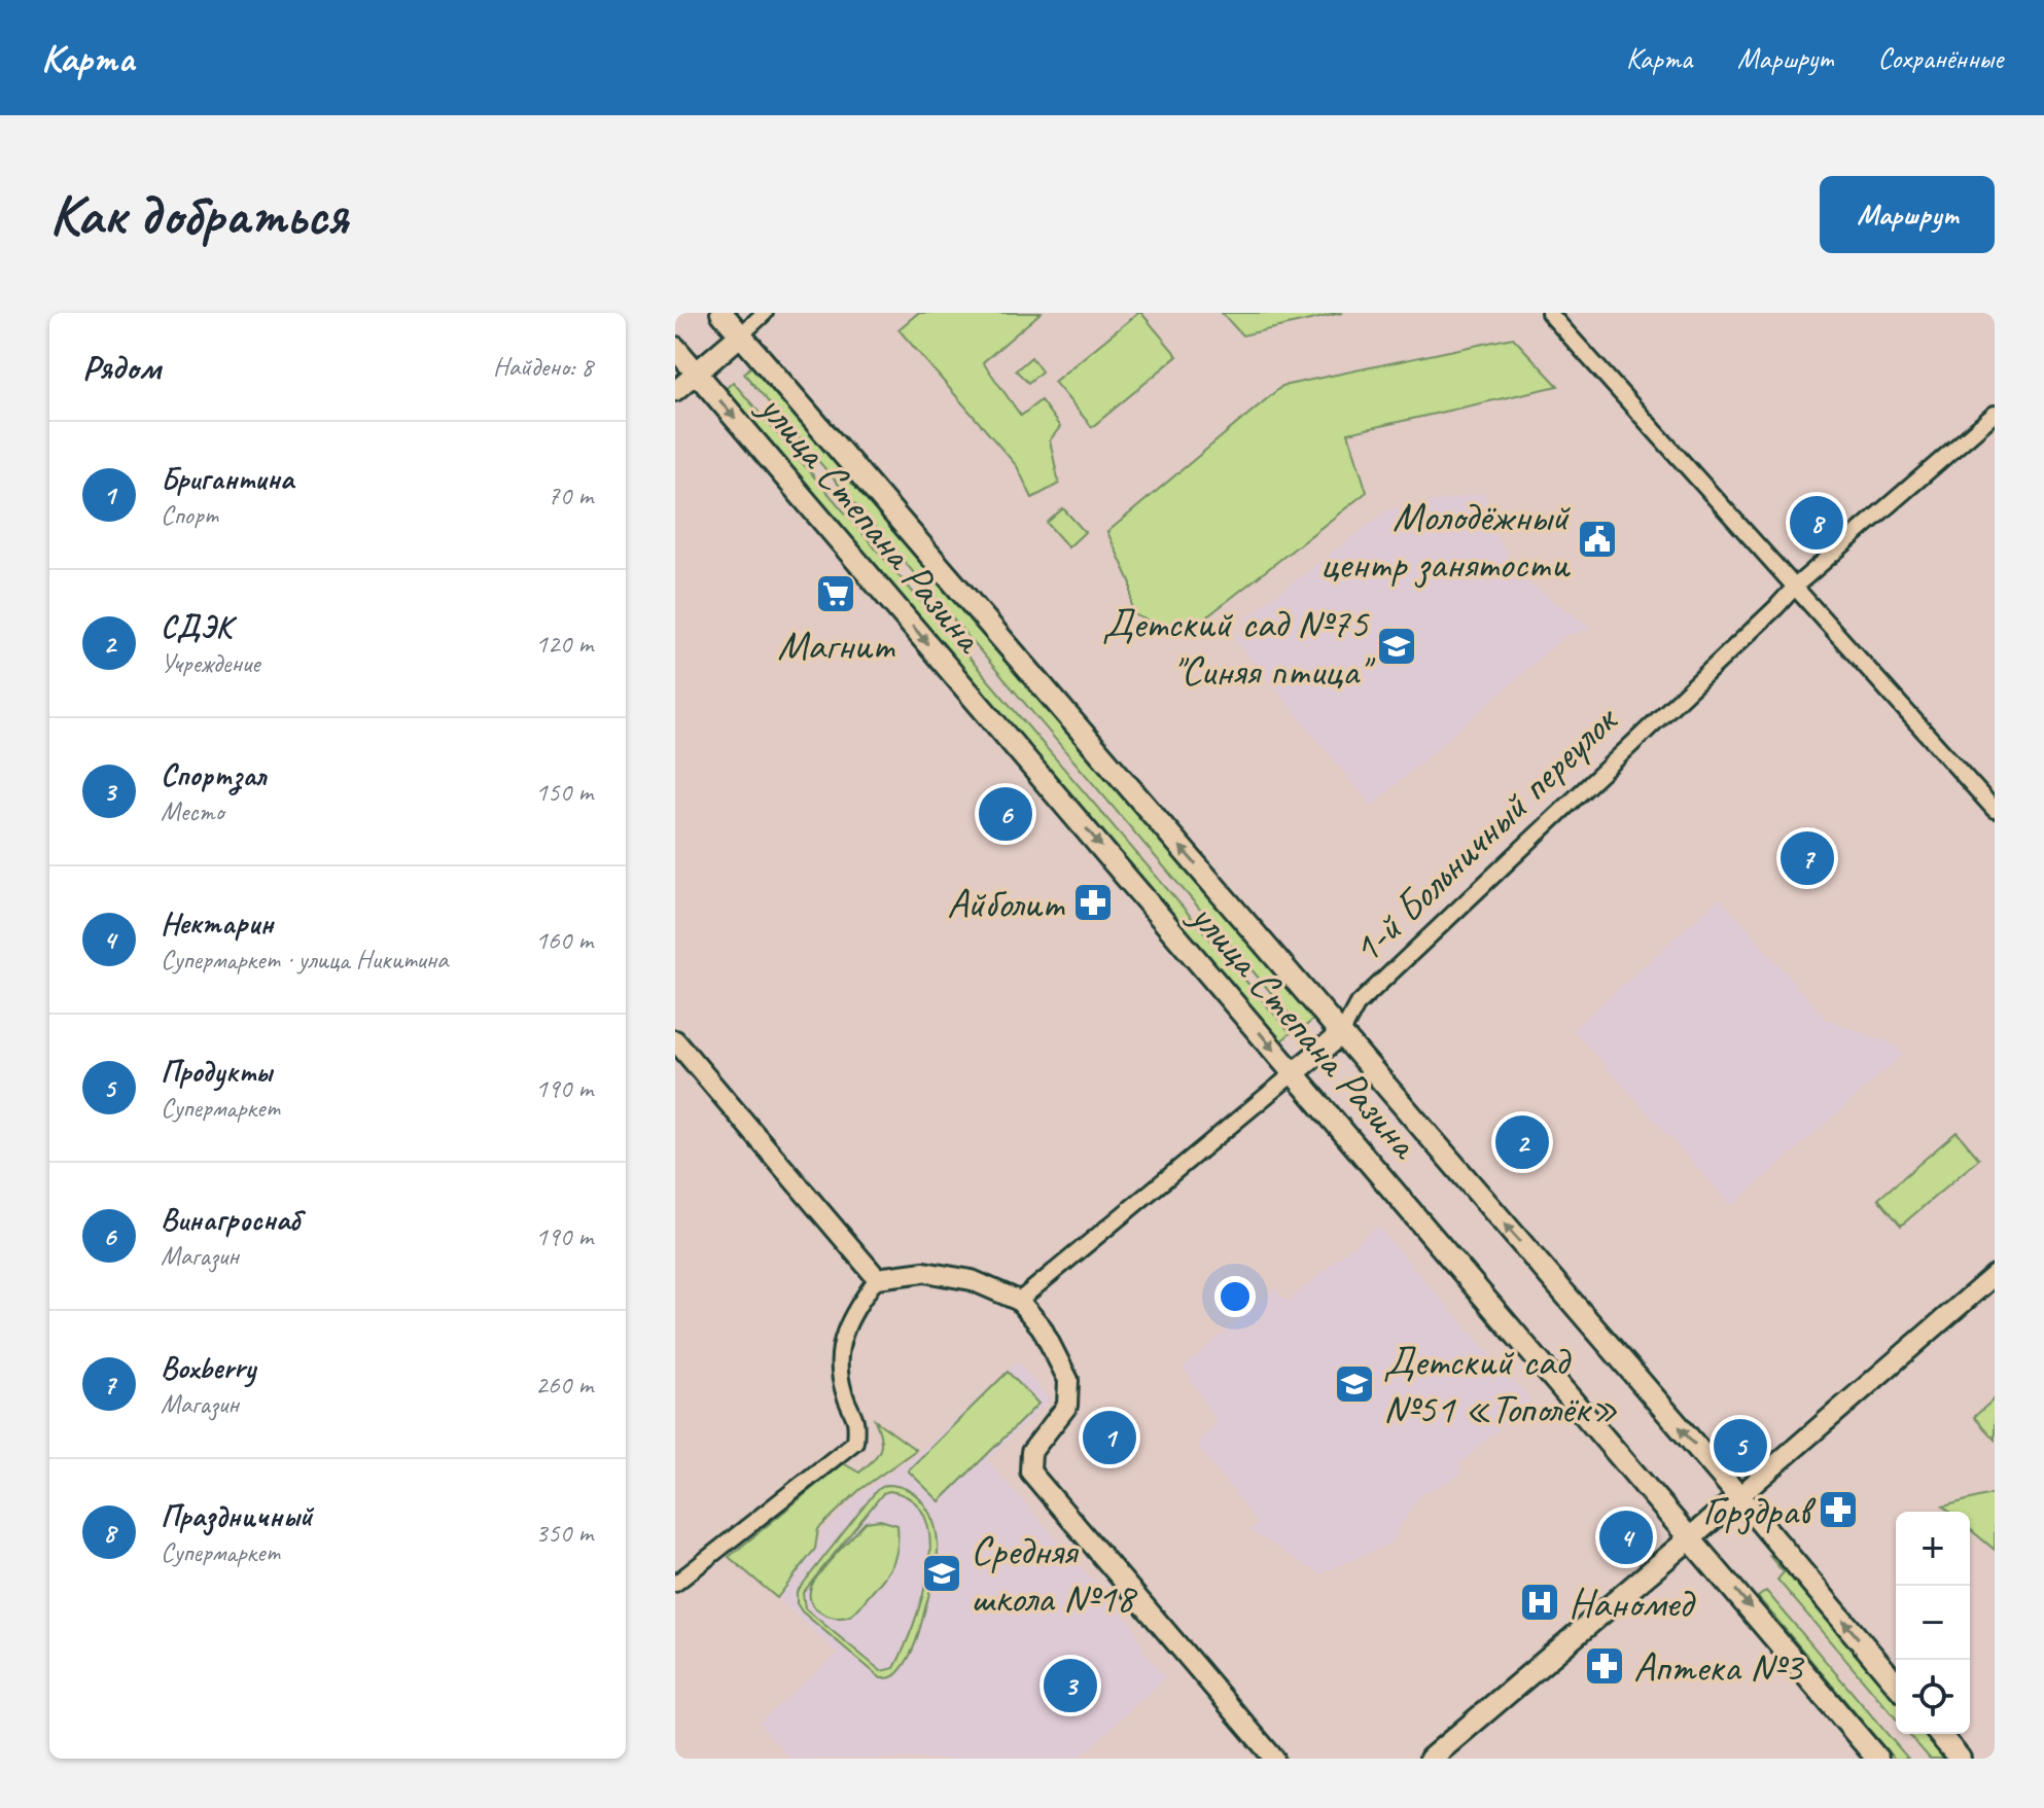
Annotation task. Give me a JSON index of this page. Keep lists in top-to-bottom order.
{
  "streets": {
    "main road": ["улица Степана Разина", "1-й Больничный переулок"]
  },
  "crossings": [
    ["улица Степана Разина", "1-й Больничный переулок"]
  ],
  "places": {
    "public building": ["Молодёжный центр занятости"],
    "supermarket": ["Магнит"],
    "school or university": ["Детский сад №75 \"Синяя птица\"", "Детский сад №51 «Тополёк»", "Средняя школа №18"],
    "pharmacy": ["Айболит", "Горздрав", "Аптека №3"],
    "hospital": ["Наномед"]
  },
  "page": {
    "header": "Карта",
    "nav": ["Карта", "Маршрут", "Сохранённые"],
    "buttons": "Маршрут",
    "title": "Как добраться",
    "heading": ["Рядом", "Найдено: 8"],
    "list": [
      {
        "mark": "1",
        "name": "Бригантина",
        "note": "Спорт",
        "value": "70 m"
      },
      {
        "mark": "2",
        "name": "СДЭК",
        "note": "Учреждение",
        "value": "120 m"
      },
      {
        "mark": "3",
        "name": "Спортзал",
        "note": "Место",
        "value": "150 m"
      },
      {
        "mark": "4",
        "name": "Нектарин",
        "note": "Супермаркет · улица Никитина",
        "value": "160 m"
      },
      {
        "mark": "5",
        "name": "Продукты",
        "note": "Супермаркет",
        "value": "190 m"
      },
      {
        "mark": "6",
        "name": "Винагроснаб",
        "note": "Магазин",
        "value": "190 m"
      },
      {
        "mark": "7",
        "name": "Boxberry",
        "note": "Магазин",
        "value": "260 m"
      },
      {
        "mark": "8",
        "name": "Праздничный",
        "note": "Супермаркет",
        "value": "350 m"
      }
    ],
    "pins": [
      "8",
      "6",
      "7",
      "2",
      "1",
      "5",
      "4",
      "3"
    ],
    "map_buttons": ["+", "−"]
  }
}
